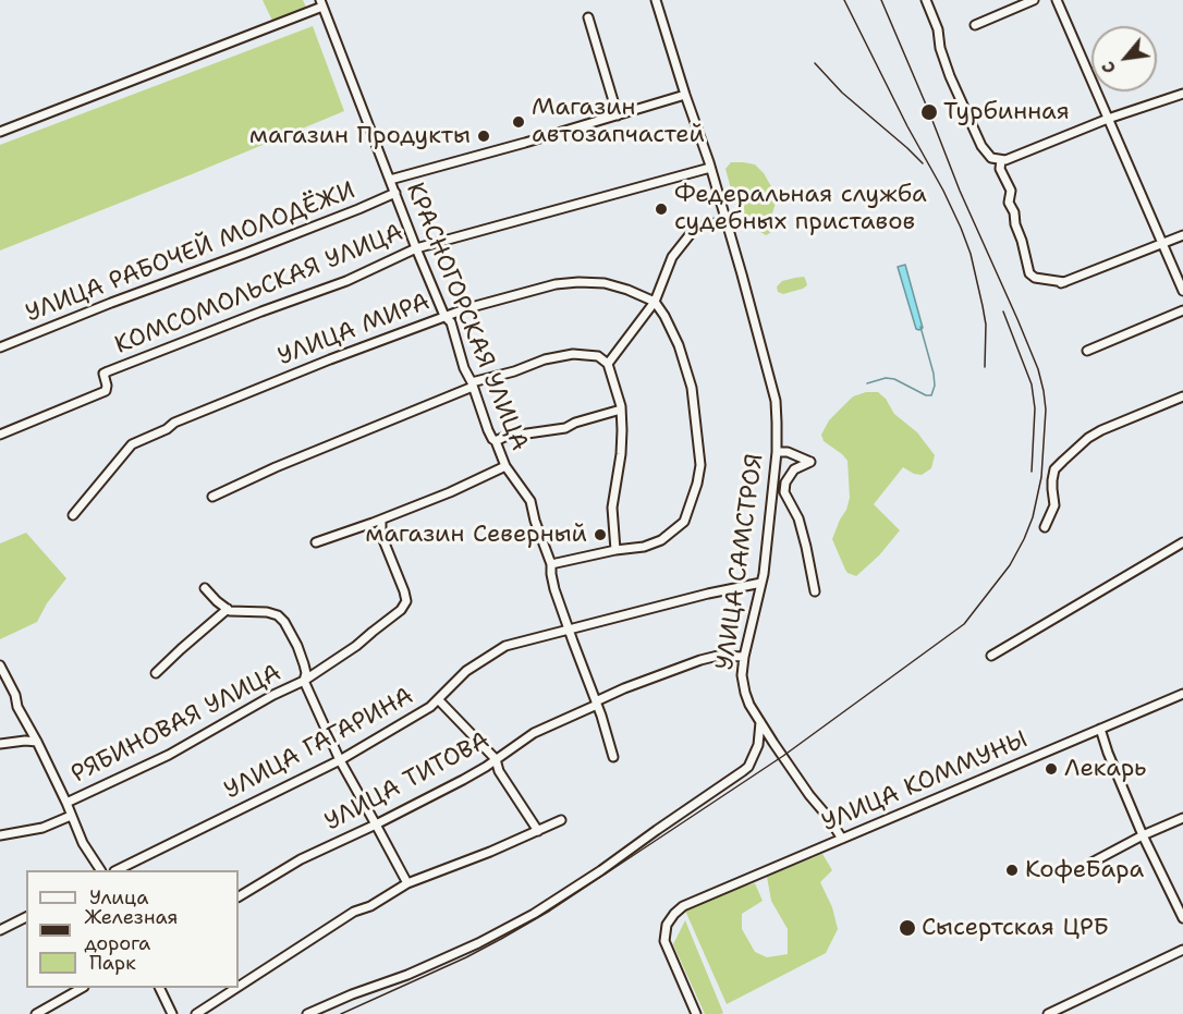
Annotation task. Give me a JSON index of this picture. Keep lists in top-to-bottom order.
{
  "streets": {
    "street": [
      "УЛИЦА РАБОЧЕЙ МОЛОДЁЖИ",
      "КОМСОМОЛЬСКАЯ УЛИЦА",
      "КРАСНОГОРСКАЯ УЛИЦА",
      "УЛИЦА МИРА",
      "УЛИЦА САМСТРОЯ",
      "РЯБИНОВАЯ УЛИЦА",
      "УЛИЦА ГАГАРИНА",
      "УЛИЦА ТИТОВА",
      "УЛИЦА КОММУНЫ"
    ]
  },
  "crossings": [
    ["УЛИЦА РАБОЧЕЙ МОЛОДЁЖИ", "КРАСНОГОРСКАЯ УЛИЦА"],
    ["КОМСОМОЛЬСКАЯ УЛИЦА", "КРАСНОГОРСКАЯ УЛИЦА"],
    ["КОМСОМОЛЬСКАЯ УЛИЦА", "УЛИЦА САМСТРОЯ"],
    ["КРАСНОГОРСКАЯ УЛИЦА", "УЛИЦА МИРА"],
    ["КРАСНОГОРСКАЯ УЛИЦА", "УЛИЦА ГАГАРИНА"],
    ["КРАСНОГОРСКАЯ УЛИЦА", "УЛИЦА ТИТОВА"],
    ["УЛИЦА САМСТРОЯ", "УЛИЦА ГАГАРИНА"],
    ["УЛИЦА САМСТРОЯ", "УЛИЦА ТИТОВА"],
    ["УЛИЦА САМСТРОЯ", "УЛИЦА КОММУНЫ"]
  ],
  "places": [
    "Турбинная",
    "Магазин автозапчастей",
    "магазин Продукты",
    "Федеральная служба судебных приставов",
    "магазин Северный",
    "Лекарь",
    "КофеБара",
    "Сысертская ЦРБ"
  ],
  "legend": ["Улица", "Железная дорога", "Парк"],
  "north": "bottom left"
}
